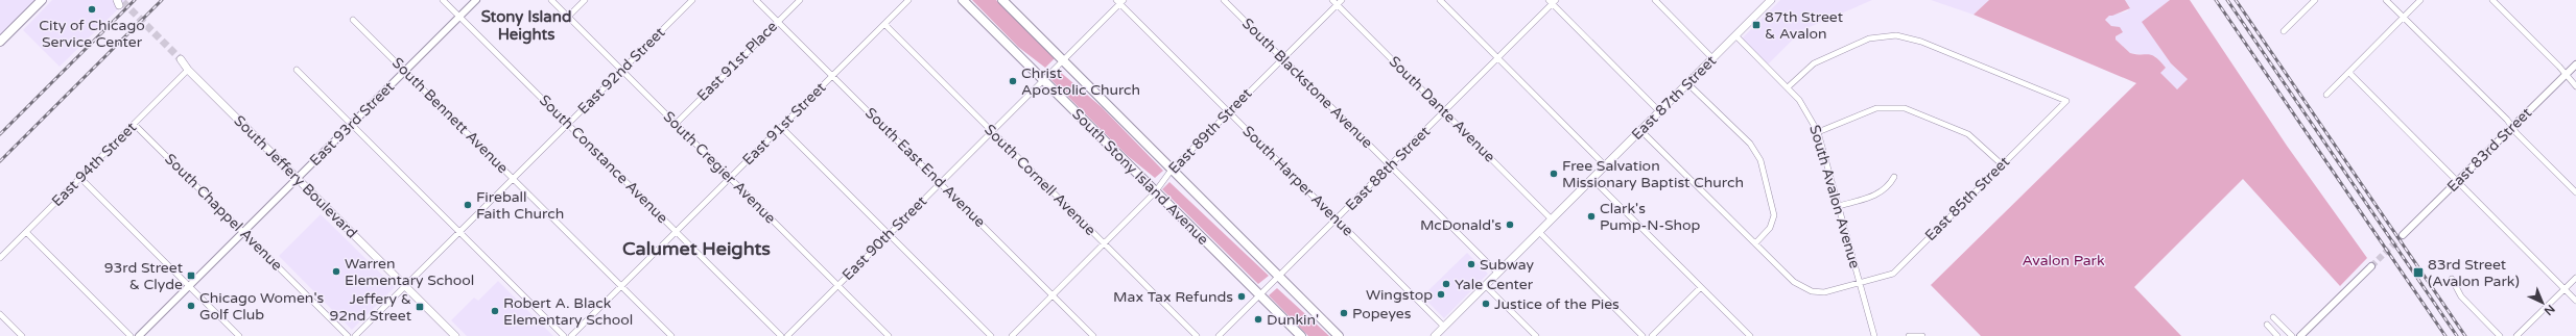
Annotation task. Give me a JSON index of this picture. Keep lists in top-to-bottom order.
{
  "streets": {
    "main road": ["East 87th Street", "South Jeffery Boulevard", "South Stony Island Avenue"],
    "street": [
      "East 91st Place",
      "East 92nd Street",
      "South Blackstone Avenue",
      "South Dante Avenue",
      "South Bennett Avenue",
      "East 93rd Street",
      "East 91st Street",
      "East 89th Street",
      "East 83rd Street",
      "South Constance Avenue",
      "East 94th Street",
      "South Cregier Avenue",
      "South East End Avenue",
      "East 88th Street",
      "South Cornell Avenue",
      "South Harper Avenue",
      "South Avalon Avenue",
      "East 85th Street",
      "South Chappel Avenue",
      "East 90th Street"
    ]
  },
  "crossings": [
    ["East 91st Place", "South Cregier Avenue"],
    ["East 91st Place", "South East End Avenue"],
    ["East 92nd Street", "South Bennett Avenue"],
    ["East 92nd Street", "South Constance Avenue"],
    ["East 92nd Street", "South Cregier Avenue"],
    ["East 92nd Street", "South Jeffery Boulevard"],
    ["South Blackstone Avenue", "East 87th Street"],
    ["South Blackstone Avenue", "East 89th Street"],
    ["South Blackstone Avenue", "East 88th Street"],
    ["East 87th Street", "South Dante Avenue"],
    ["East 87th Street", "South Harper Avenue"],
    ["East 87th Street", "South Avalon Avenue"],
    ["East 87th Street", "East 85th Street"],
    ["South Dante Avenue", "East 89th Street"],
    ["South Dante Avenue", "East 88th Street"],
    ["South Bennett Avenue", "East 93rd Street"],
    ["South Bennett Avenue", "East 91st Street"],
    ["East 93rd Street", "South Constance Avenue"],
    ["East 93rd Street", "South Jeffery Boulevard"],
    ["East 93rd Street", "South Chappel Avenue"],
    ["East 91st Street", "South Constance Avenue"],
    ["East 91st Street", "South Cregier Avenue"],
    ["East 91st Street", "South East End Avenue"],
    ["East 91st Street", "South Cornell Avenue"],
    ["East 89th Street", "South East End Avenue"],
    ["East 89th Street", "South Stony Island Avenue"],
    ["East 89th Street", "South Cornell Avenue"],
    ["East 89th Street", "South Harper Avenue"],
    ["East 94th Street", "South Jeffery Boulevard"],
    ["East 94th Street", "South Chappel Avenue"],
    ["South Cregier Avenue", "East 90th Street"],
    ["South East End Avenue", "East 90th Street"],
    ["East 88th Street", "South Stony Island Avenue"],
    ["East 88th Street", "South Harper Avenue"],
    ["South Stony Island Avenue", "East 90th Street"],
    ["South Cornell Avenue", "East 90th Street"],
    ["South Harper Avenue", "East 90th Street"],
    ["South Avalon Avenue", "East 85th Street"]
  ],
  "districts": ["Stony Island Heights", "Calumet Heights"],
  "parks": ["Avalon Park"],
  "places": {
    "other": [
      "City of Chicago Service Center",
      "Christ Apostolic Church",
      "Free Salvation Missionary Baptist Church",
      "Fireball Faith Church",
      "Clark's Pump-N-Shop",
      "McDonald's",
      "Subway",
      "Warren Elementary School",
      "Yale Center",
      "Wingstop",
      "Max Tax Refunds",
      "Justice of the Pies",
      "Chicago Women's Golf Club",
      "Robert A. Black Elementary School",
      "Popeyes",
      "Dunkin'"
    ],
    "transit": [
      "87th Street & Avalon",
      "83rd Street (Avalon Park)",
      "93rd Street & Clyde",
      "Jeffery & 92nd Street"
    ]
  },
  "north": "bottom right"
}
